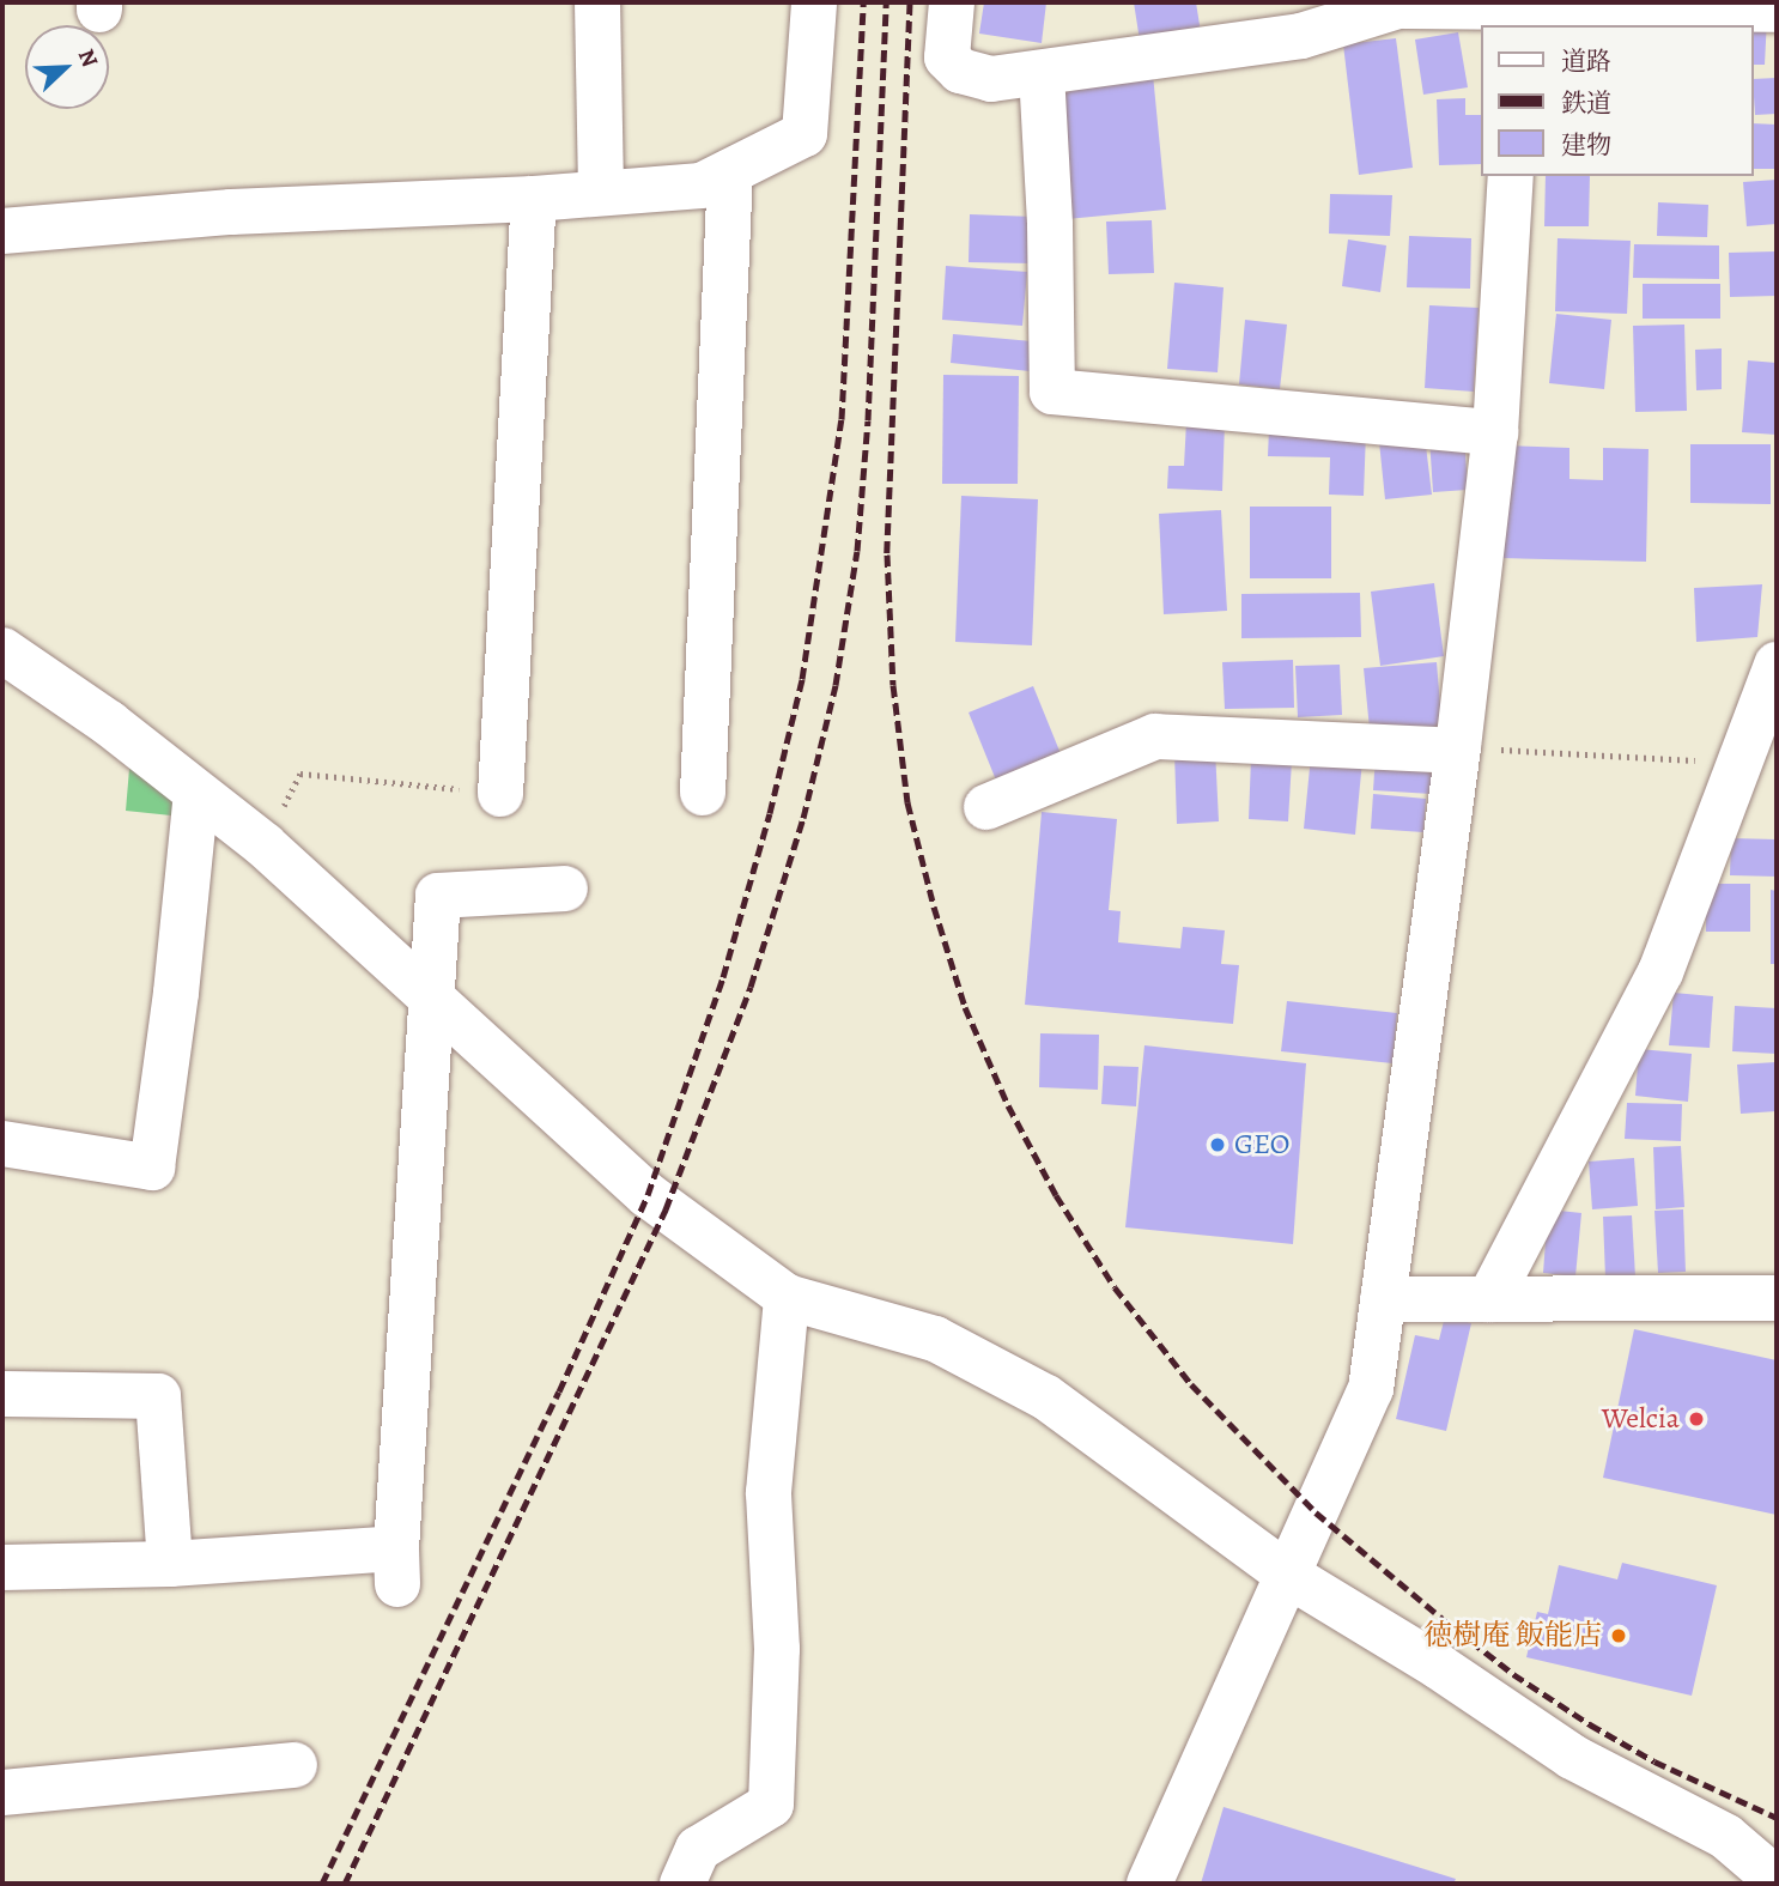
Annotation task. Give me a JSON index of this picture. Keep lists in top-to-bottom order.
{
  "places": ["GEO", "Welcia", "徳樹庵 飯能店"],
  "legend": ["道路", "鉄道", "建物"],
  "north": "top right"
}
